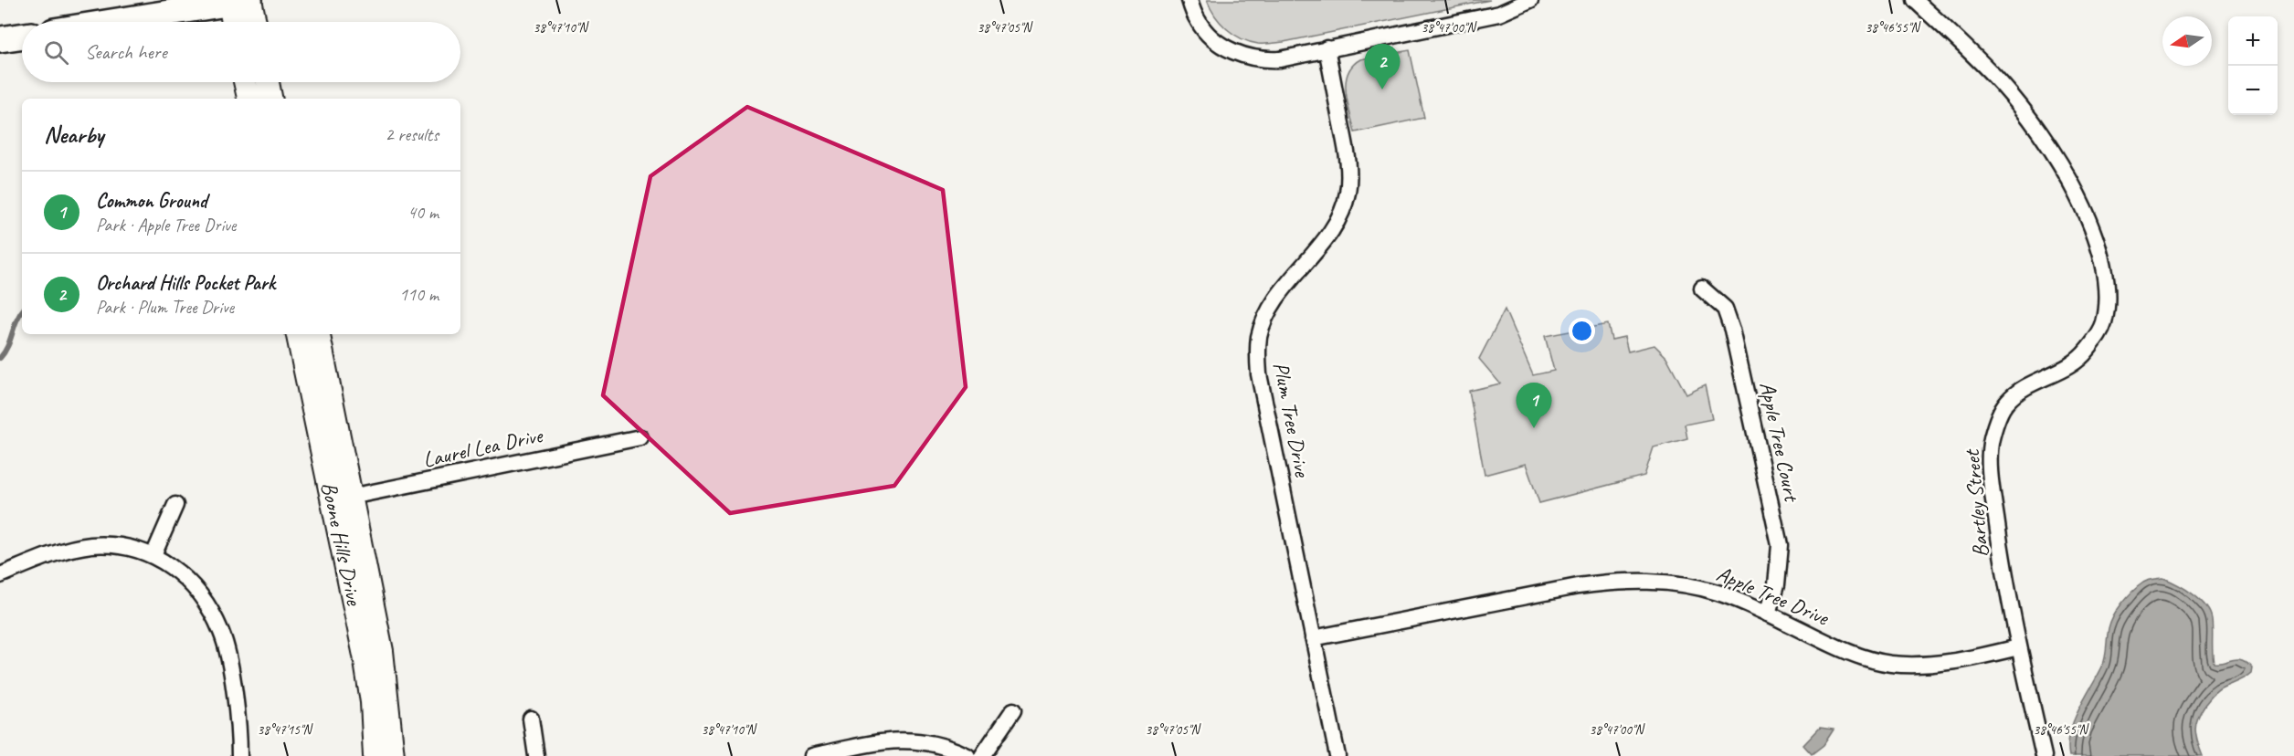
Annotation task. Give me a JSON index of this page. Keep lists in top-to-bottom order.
{
  "streets": {
    "street": [
      "Plum Tree Drive",
      "Apple Tree Court",
      "Laurel Lea Drive",
      "Bartley Street",
      "Boone Hills Drive",
      "Apple Tree Drive"
    ]
  },
  "crossings": [
    ["Plum Tree Drive", "Apple Tree Drive"],
    ["Apple Tree Court", "Apple Tree Drive"],
    ["Laurel Lea Drive", "Boone Hills Drive"],
    ["Bartley Street", "Apple Tree Drive"]
  ],
  "north": "left",
  "page": {
    "map_buttons": ["+", "−"],
    "search": "Search here",
    "pins": ["2", "1"],
    "heading": ["Nearby", "2 results"],
    "list": [
      {
        "mark": "1",
        "name": "Common Ground",
        "note": "Park · Apple Tree Drive",
        "value": "40 m"
      },
      {
        "mark": "2",
        "name": "Orchard Hills Pocket Park",
        "note": "Park · Plum Tree Drive",
        "value": "110 m"
      }
    ]
  },
  "coordinates": [
    "38°47'10\"N",
    "38°47'05\"N",
    "38°47'00\"N",
    "38°46'55\"N",
    "38°47'15\"N"
  ]
}
